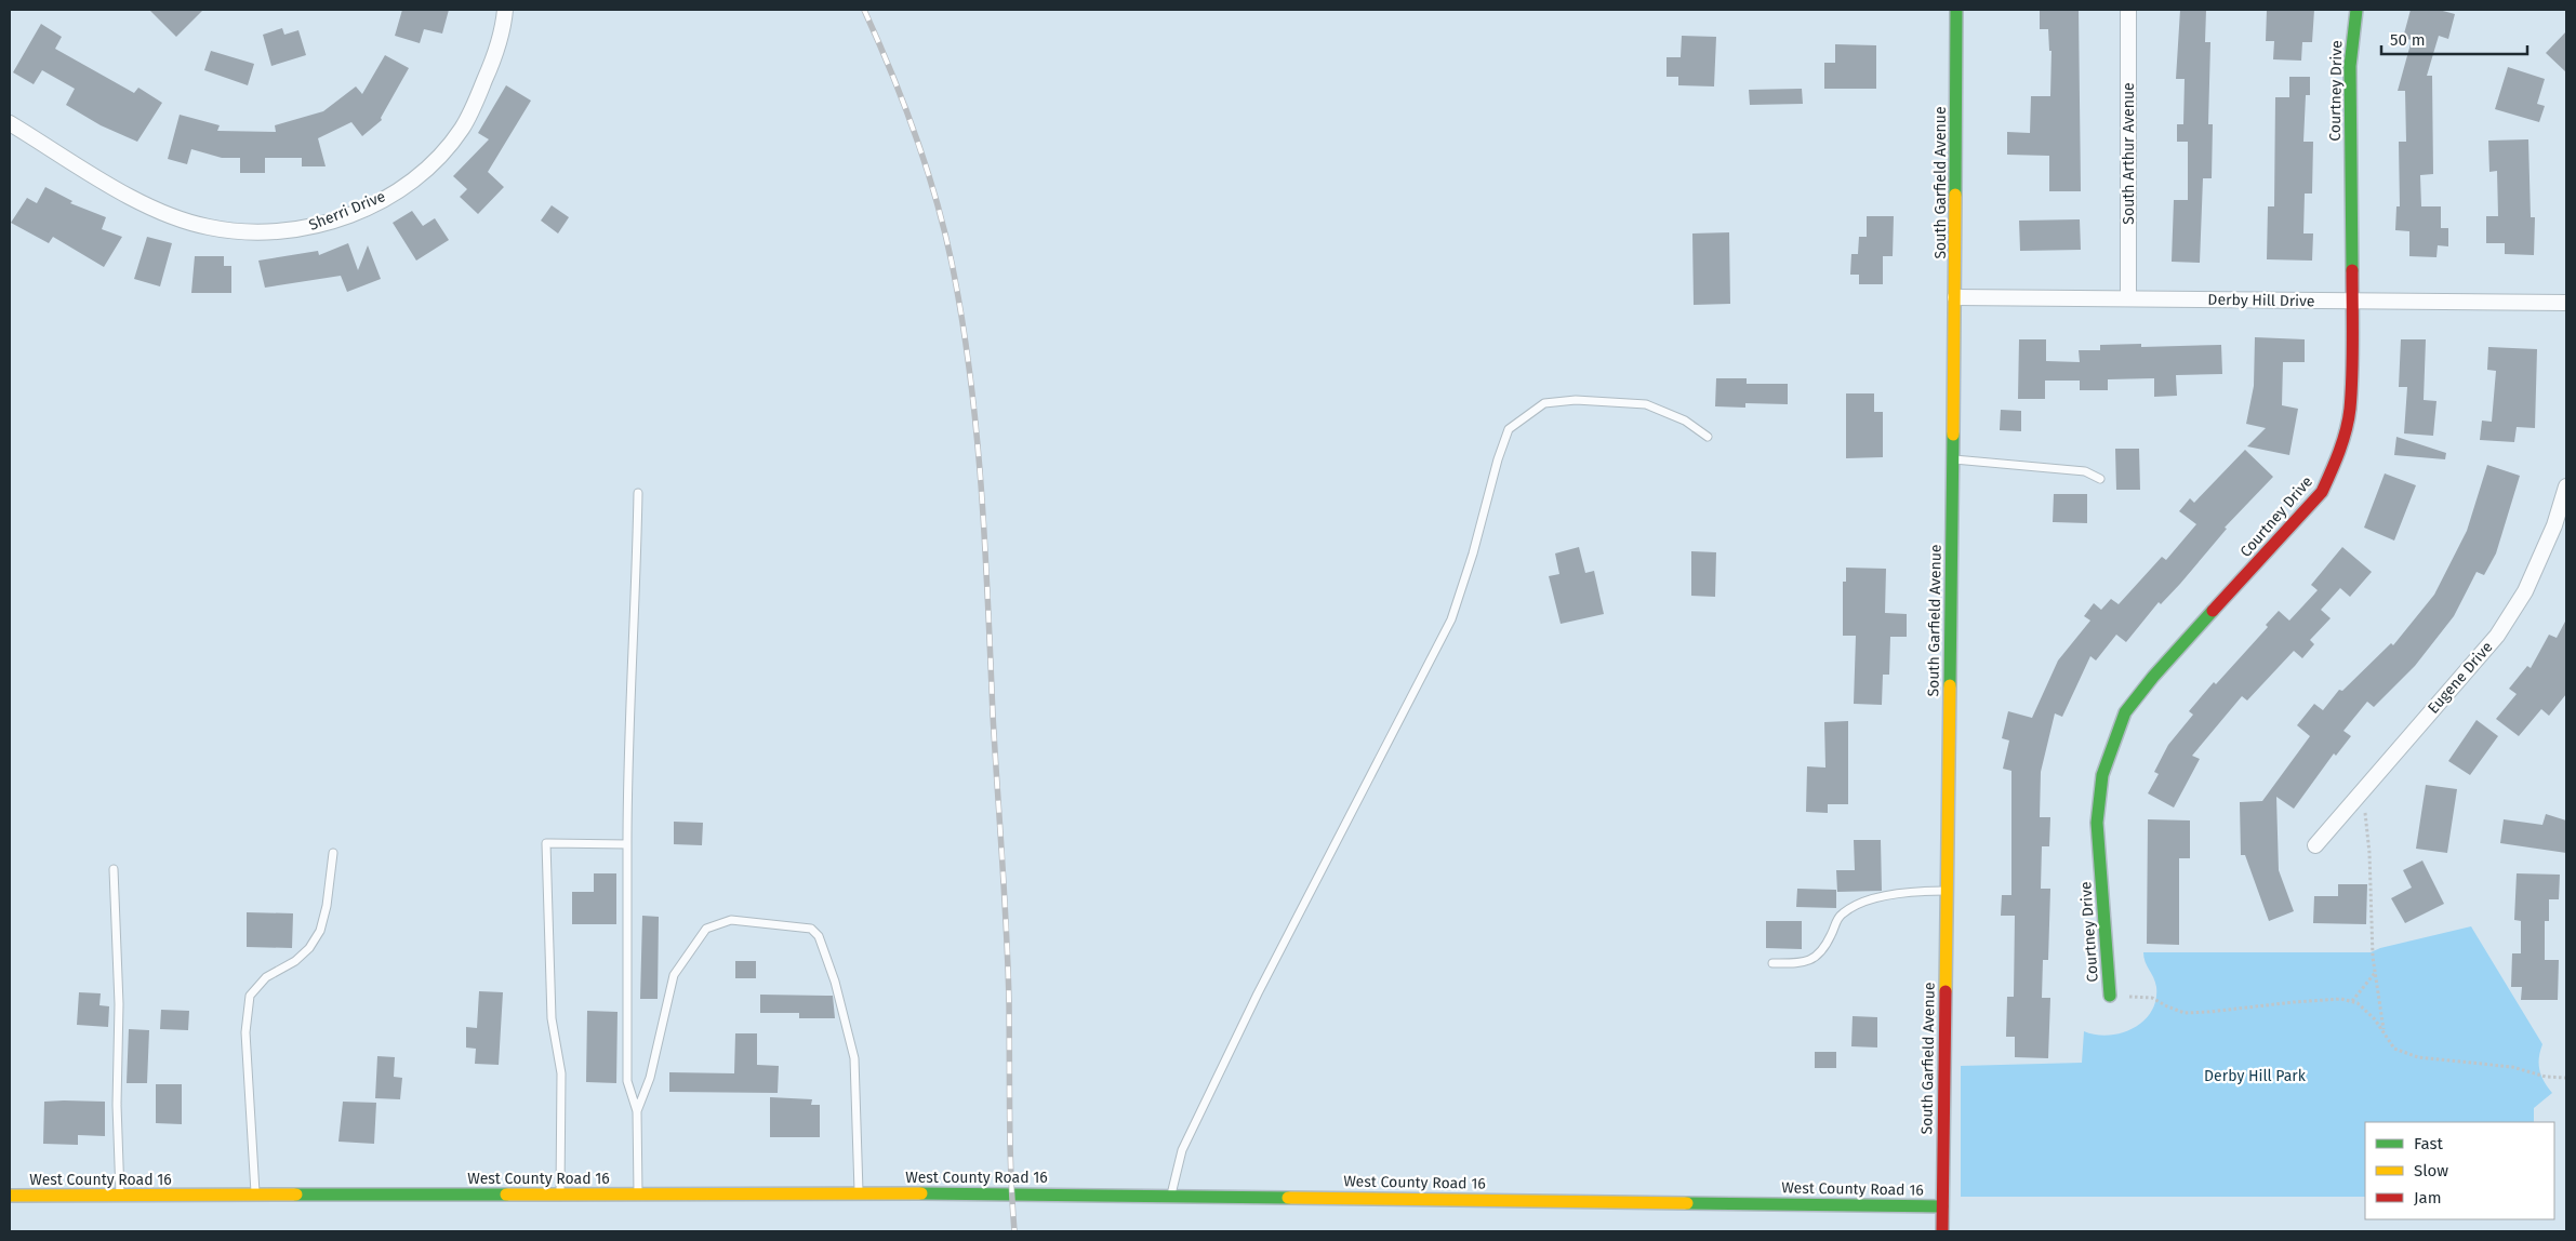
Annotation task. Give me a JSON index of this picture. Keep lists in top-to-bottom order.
{
  "streets": {
    "street": [
      "Courtney Drive",
      "South Arthur Avenue",
      "South Garfield Avenue",
      "Sherri Drive",
      "Derby Hill Drive",
      "Eugene Drive",
      "West County Road 16"
    ]
  },
  "crossings": [
    ["Courtney Drive", "Derby Hill Drive"],
    ["South Arthur Avenue", "Derby Hill Drive"],
    ["South Garfield Avenue", "Derby Hill Drive"],
    ["South Garfield Avenue", "West County Road 16"]
  ],
  "parks": ["Derby Hill Park"],
  "legend": ["Fast", "Slow", "Jam"],
  "scale_bar": "50 m"
}
